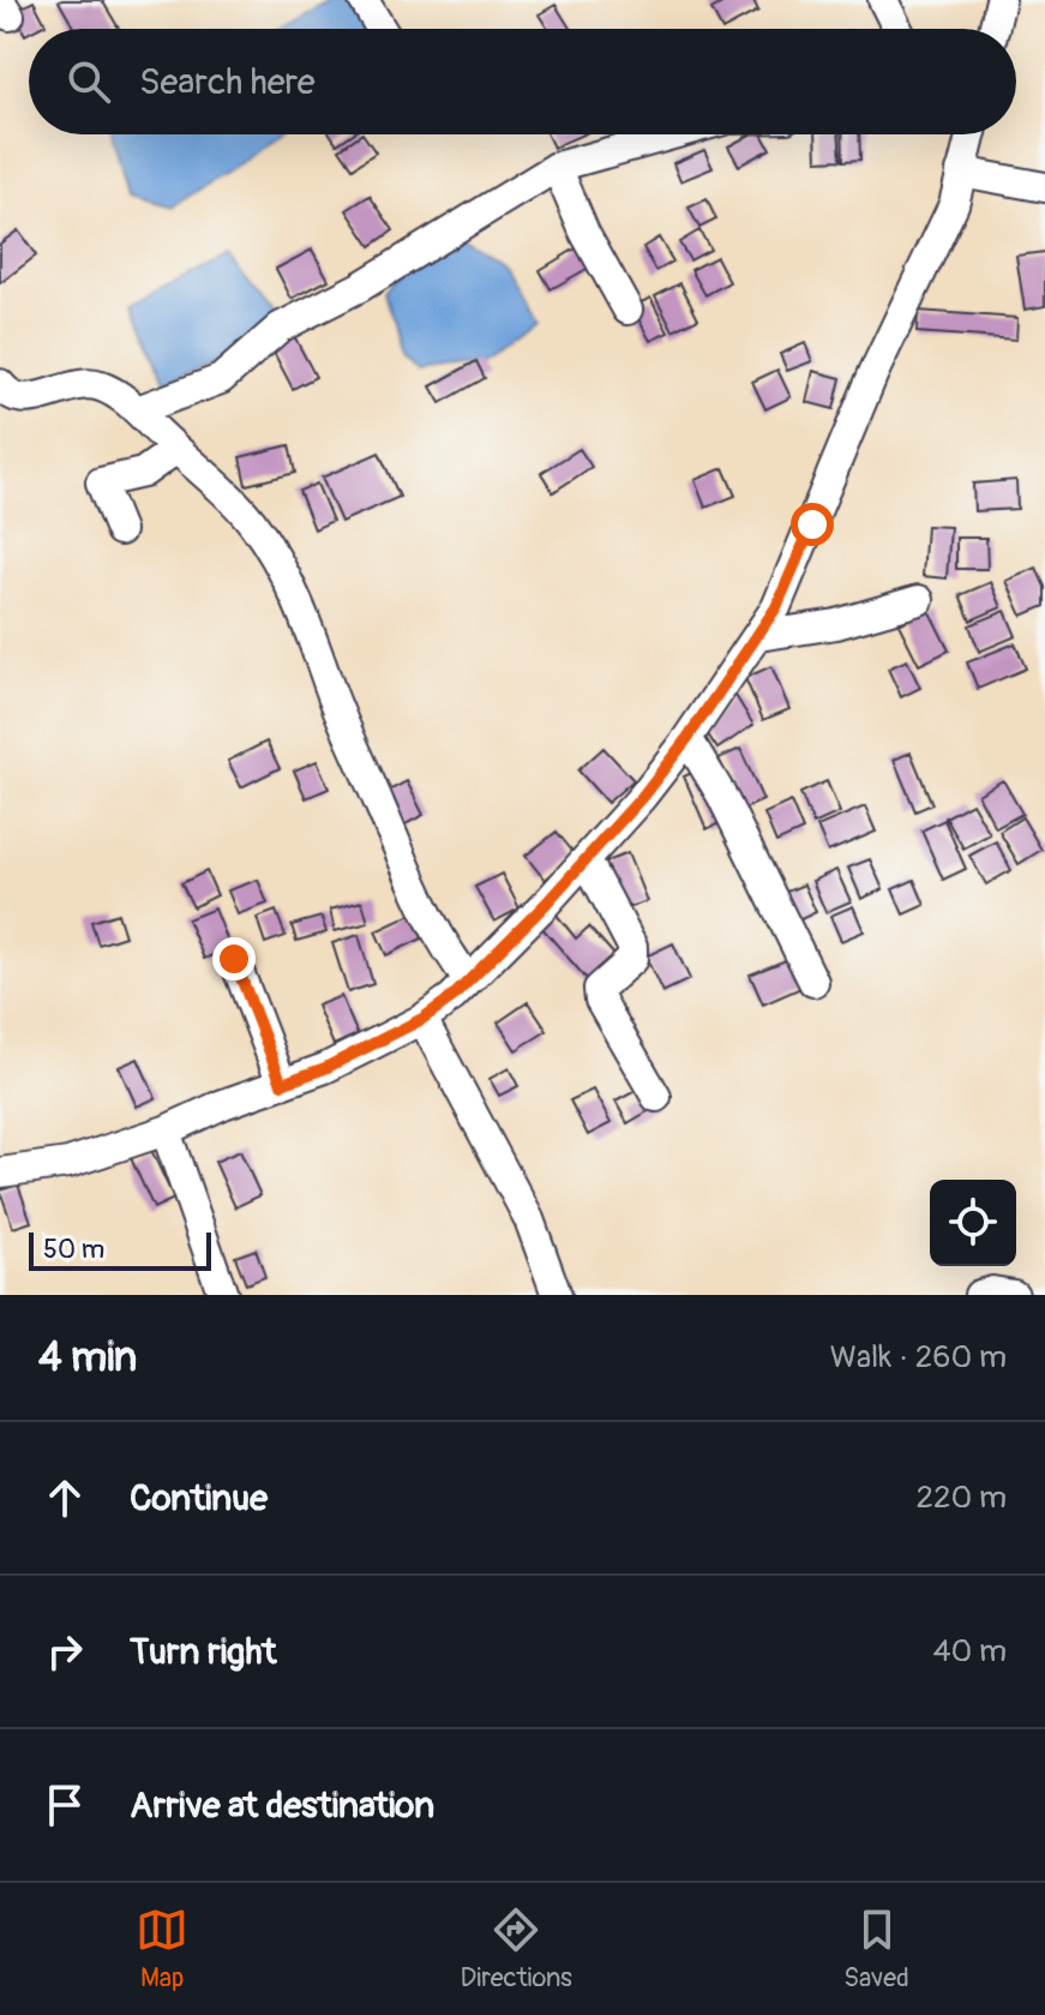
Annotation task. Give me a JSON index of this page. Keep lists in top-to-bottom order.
{
  "scale_bar": "50 m",
  "page": {
    "search": "Search here",
    "scale": "50 m",
    "heading": ["4 min", "Walk · 260 m"],
    "list": [
      ["Continue", "220 m"],
      ["Turn right", "40 m"],
      "Arrive at destination"
    ],
    "nav": ["Map", "Directions", "Saved"]
  }
}
